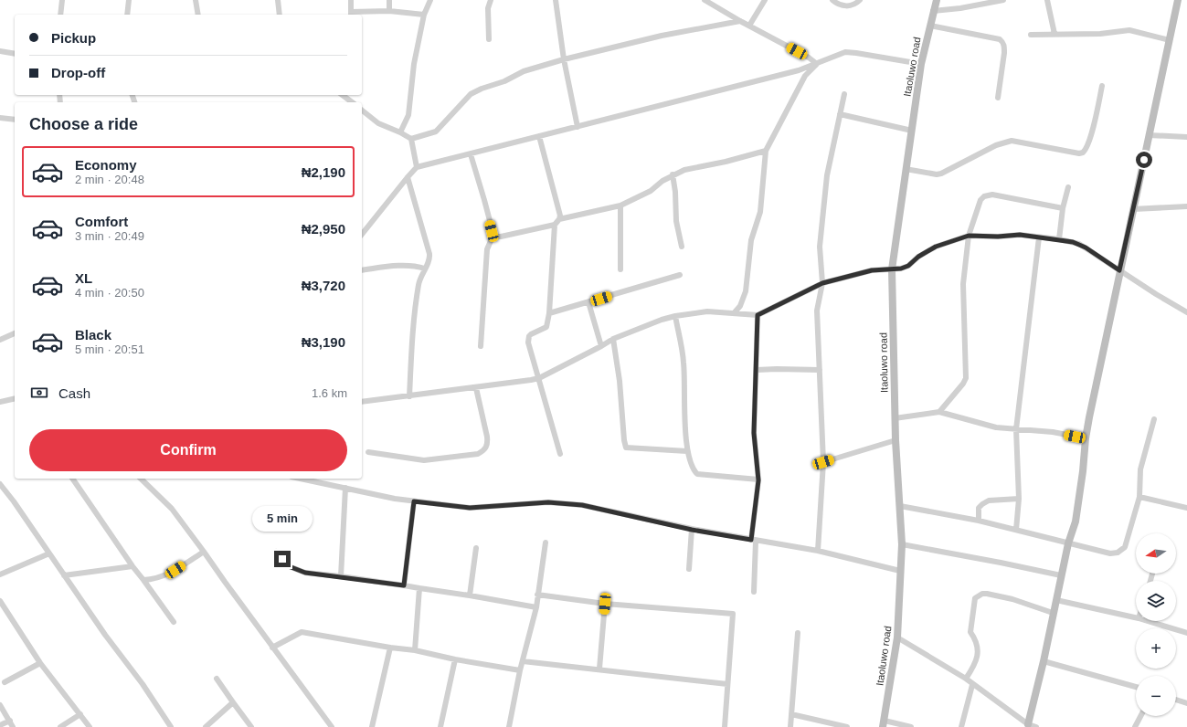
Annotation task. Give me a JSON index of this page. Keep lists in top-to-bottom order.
{
  "streets": {
    "street": ["Itaoluwo road"]
  },
  "north": "left",
  "page": {
    "banner": ["Pickup", "Drop-off"],
    "heading": "Choose a ride",
    "list": [
      {
        "name": "Economy",
        "note": "2 min · 20:48",
        "value": "₦2,190"
      },
      {
        "name": "Comfort",
        "note": "3 min · 20:49",
        "value": "₦2,950"
      },
      {
        "name": "XL",
        "note": "4 min · 20:50",
        "value": "₦3,720"
      },
      {
        "name": "Black",
        "note": "5 min · 20:51",
        "value": "₦3,190"
      }
    ],
    "pay": ["Cash", "1.6 km"],
    "buttons": "Confirm",
    "bubble": "5 min",
    "map_buttons": ["+", "−"]
  }
}
